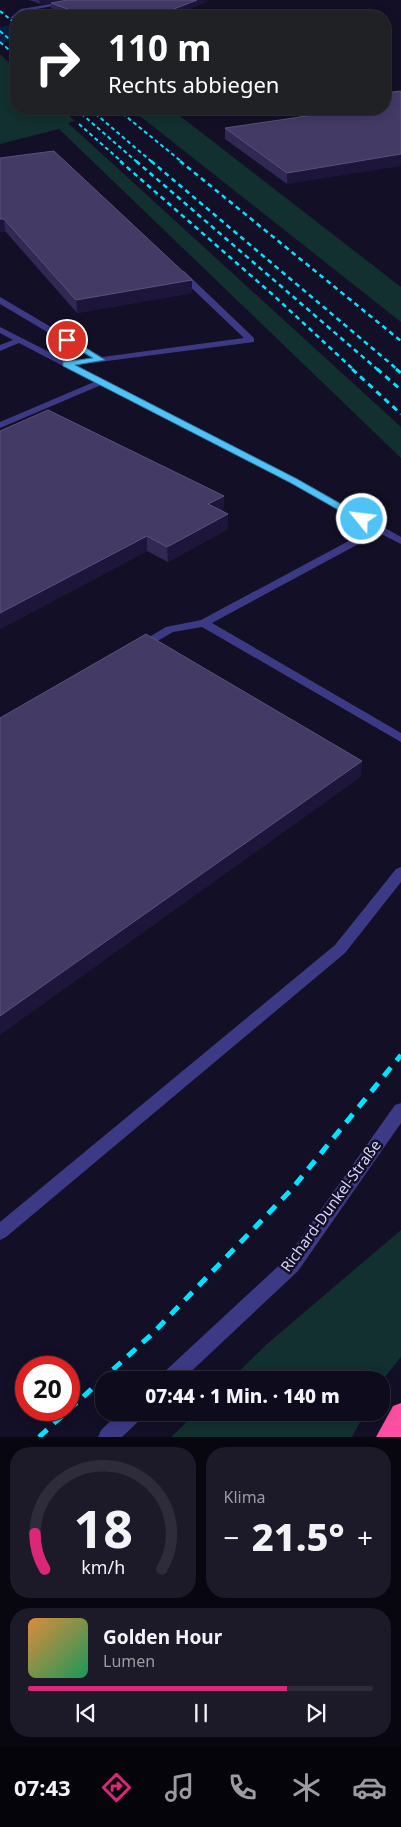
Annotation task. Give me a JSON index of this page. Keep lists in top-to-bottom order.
{
  "streets": {
    "lane": ["Richard-Dunkel-Straße"]
  },
  "page": {
    "turn": ["110 m", "Rechts abbiegen"],
    "limit": "20",
    "trip": "07:44 · 1 Min. · 140 m",
    "tile": "Klima",
    "heat": ["−", "21.5°", "+"],
    "song": ["Golden Hour", "Lumen"],
    "tabs": "07:43",
    "gauge": ["18", "km/h"]
  }
}
